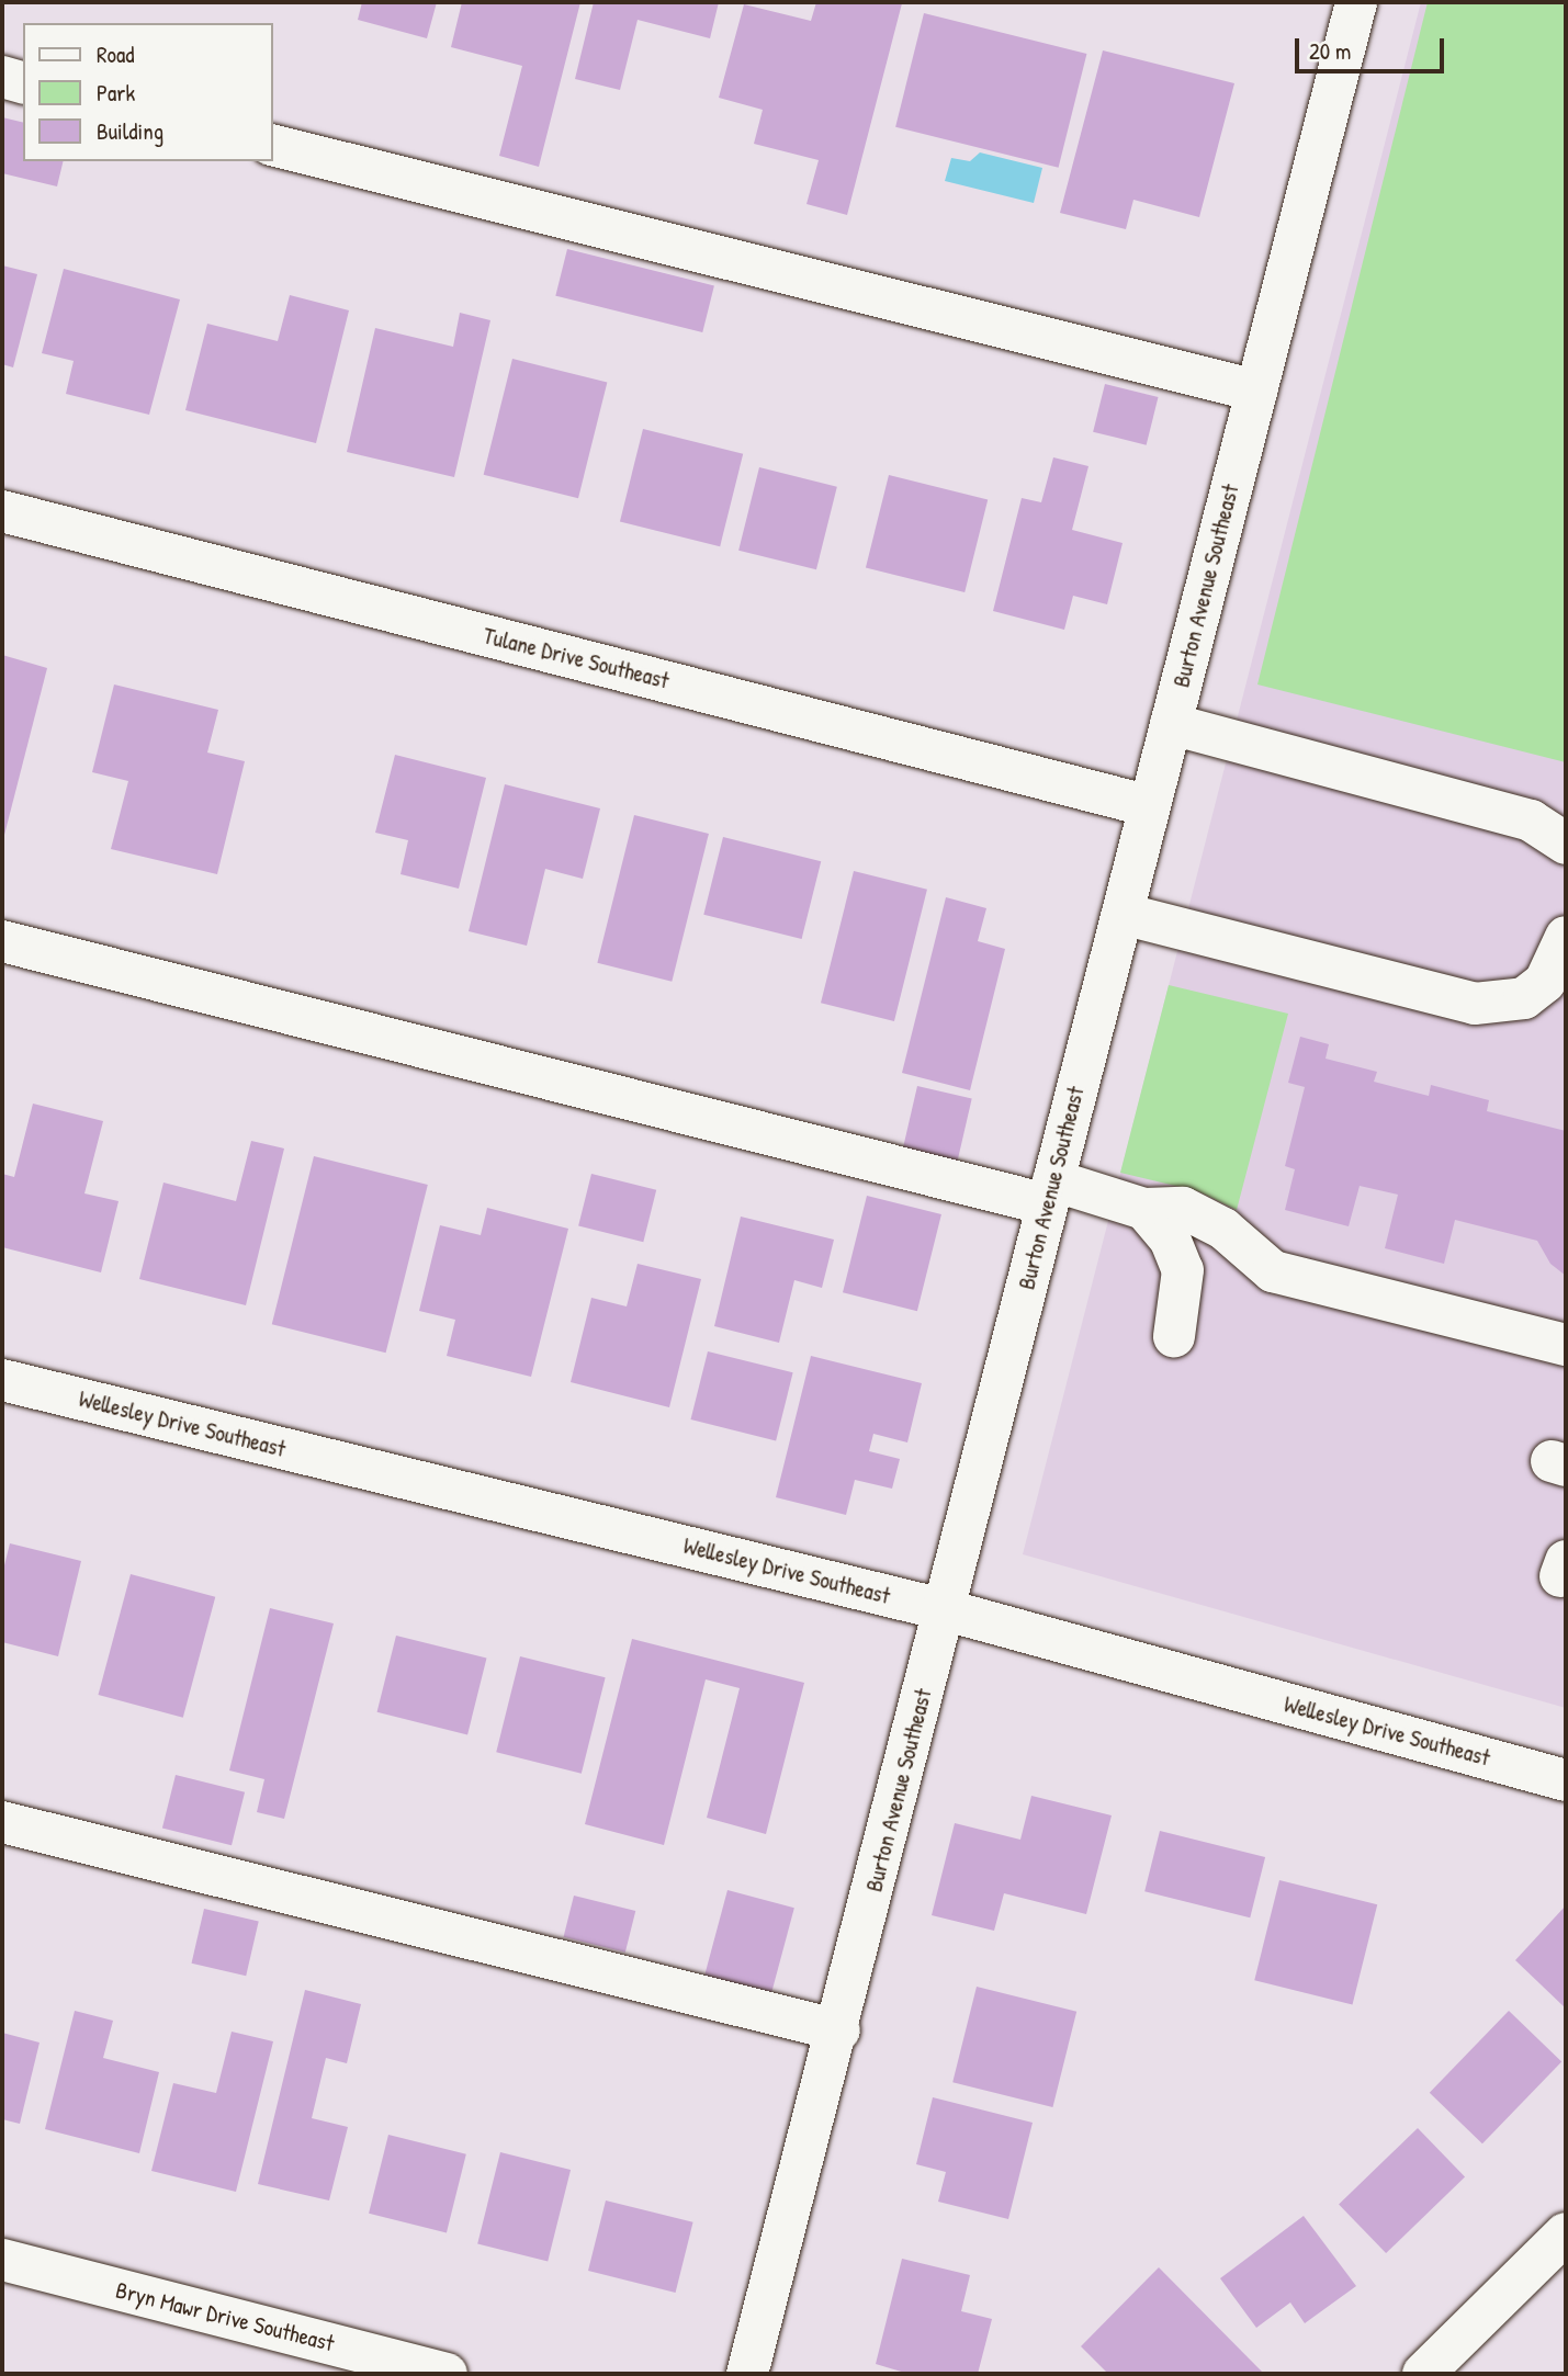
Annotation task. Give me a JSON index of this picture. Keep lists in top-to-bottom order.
{
  "streets": {
    "street": [
      "Burton Avenue Southeast",
      "Tulane Drive Southeast",
      "Wellesley Drive Southeast",
      "Bryn Mawr Drive Southeast"
    ]
  },
  "crossings": [
    ["Burton Avenue Southeast", "Tulane Drive Southeast"],
    ["Burton Avenue Southeast", "Wellesley Drive Southeast"]
  ],
  "legend": ["Road", "Park", "Building"],
  "scale_bar": "20 m"
}
